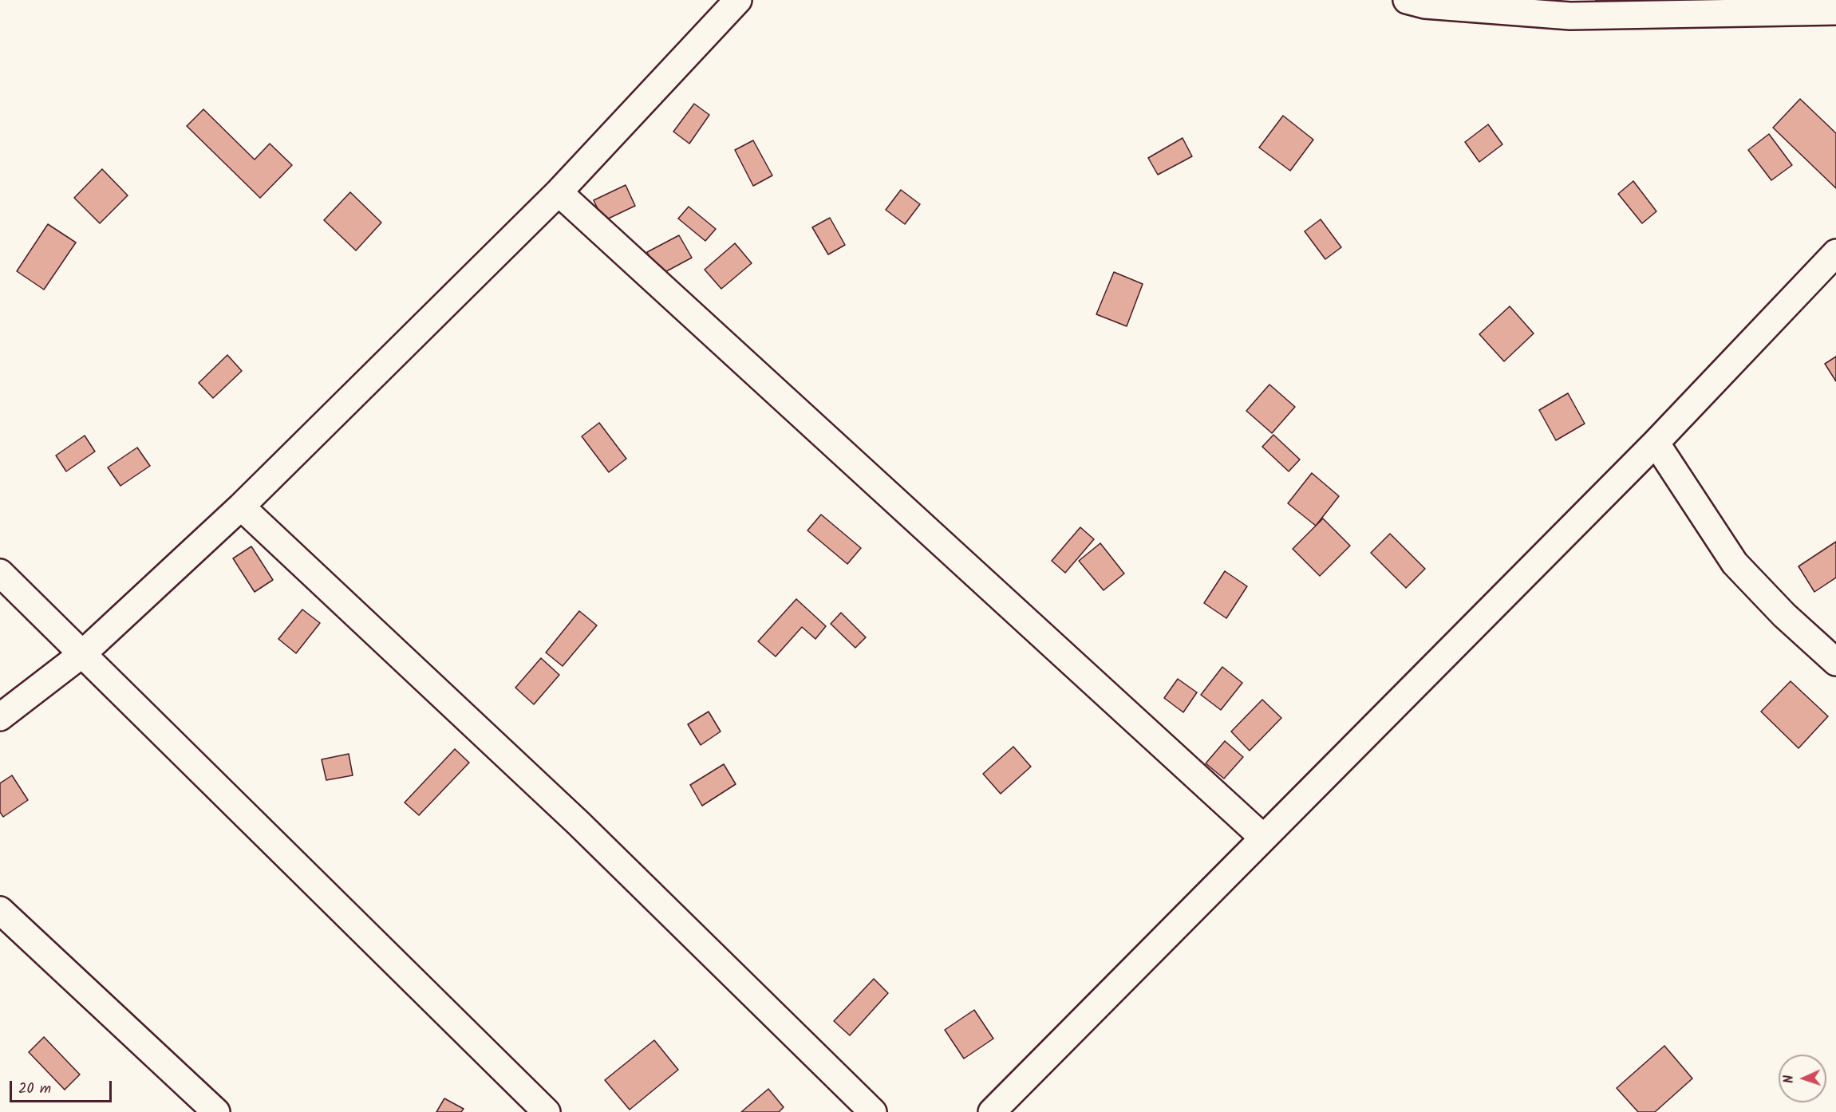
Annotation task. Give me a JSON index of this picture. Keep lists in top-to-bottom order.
{
  "scale_bar": "20 m",
  "north": "left"
}
